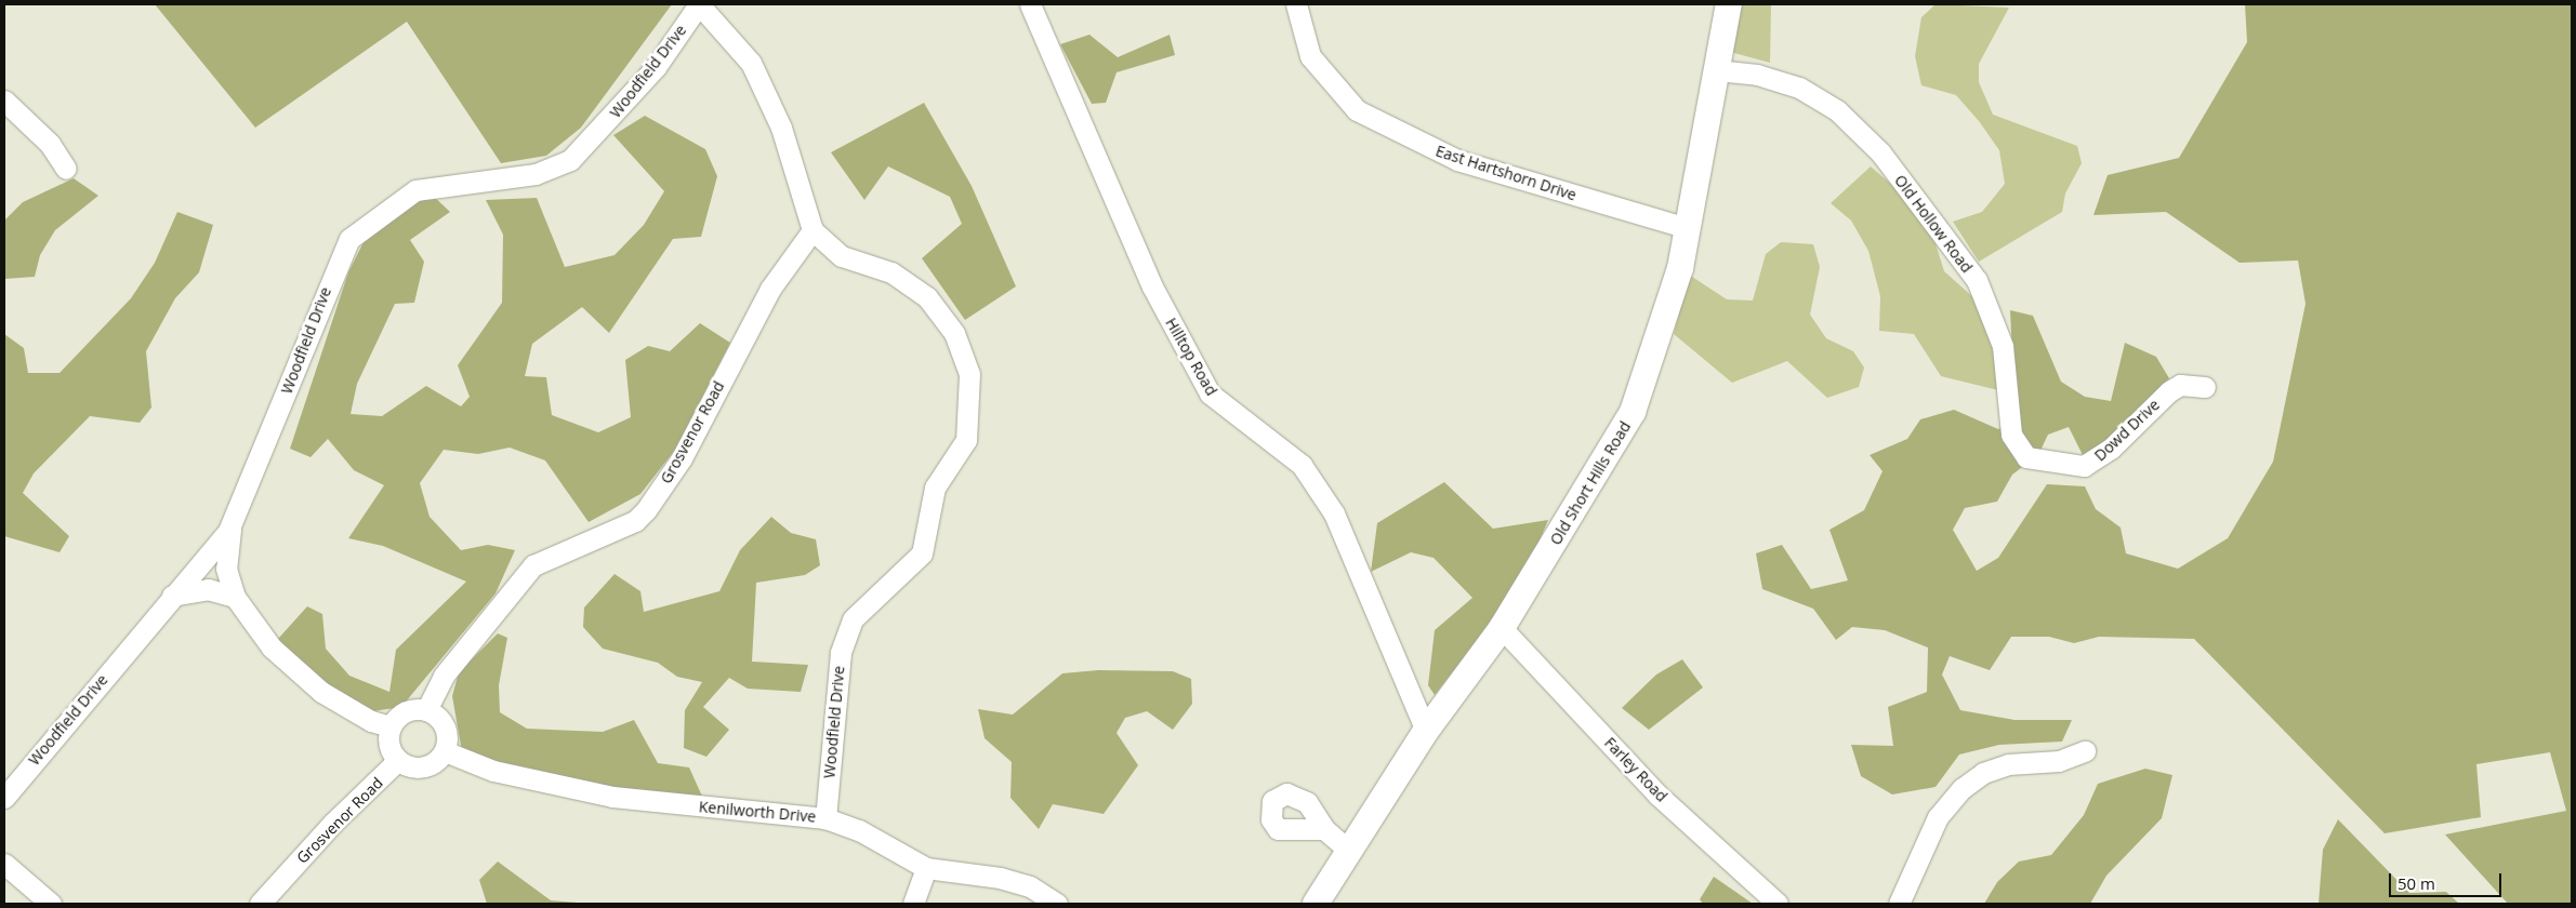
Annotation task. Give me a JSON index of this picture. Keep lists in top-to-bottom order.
{
  "streets": {
    "main road": ["Old Short Hills Road"],
    "street": [
      "Woodfield Drive",
      "East Hartshorn Drive",
      "Old Hollow Road",
      "Hilltop Road",
      "Dowd Drive",
      "Grosvenor Road",
      "Farley Road",
      "Kenilworth Drive"
    ]
  },
  "crossings": [
    ["Woodfield Drive", "Grosvenor Road"],
    ["Woodfield Drive", "Kenilworth Drive"],
    ["East Hartshorn Drive", "Old Short Hills Road"],
    ["Old Hollow Road", "Dowd Drive"],
    ["Old Hollow Road", "Old Short Hills Road"],
    ["Hilltop Road", "Old Short Hills Road"],
    ["Grosvenor Road", "Kenilworth Drive"],
    ["Old Short Hills Road", "Farley Road"]
  ],
  "scale_bar": "50 m"
}
